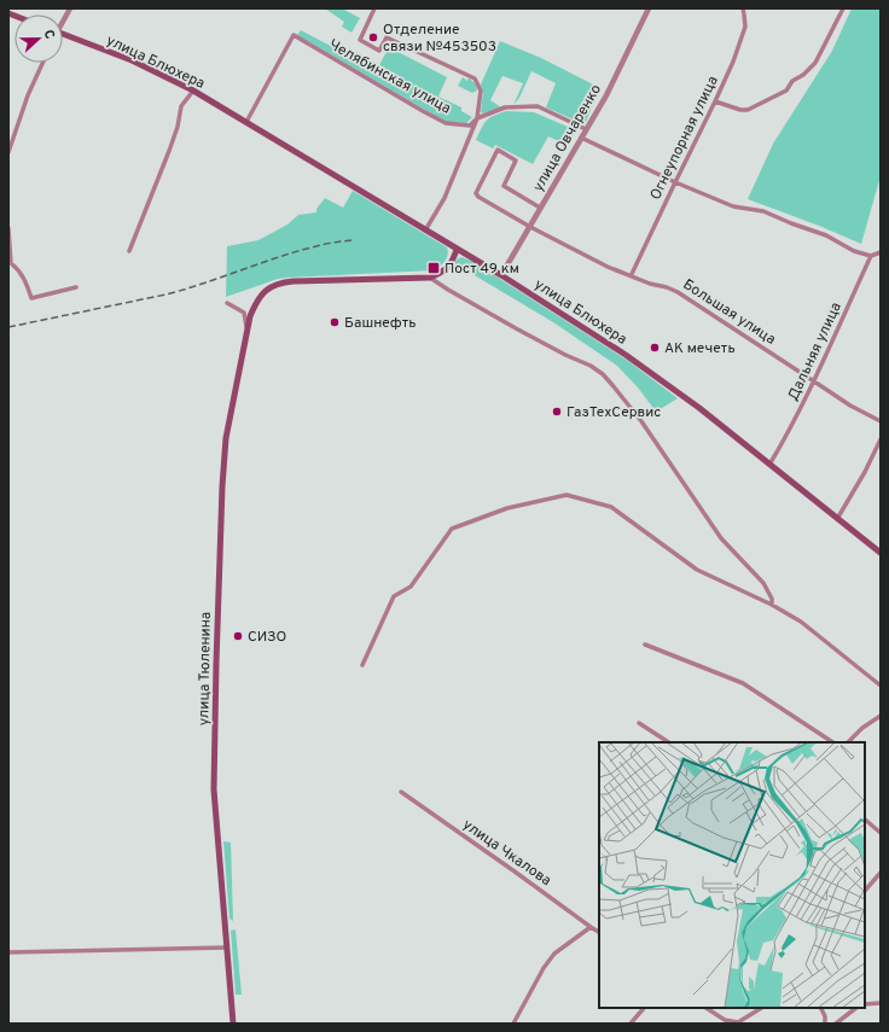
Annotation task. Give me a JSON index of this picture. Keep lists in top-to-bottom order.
{
  "streets": {
    "main road": ["улица Блюхера", "улица Тюленина"],
    "street": [
      "Челябинская улица",
      "улица Овчаренко",
      "Огнеупорная улица",
      "Большая улица",
      "Дальняя улица",
      "улица Чкалова"
    ]
  },
  "crossings": [
    ["улица Блюхера", "Челябинская улица"],
    ["улица Блюхера", "улица Овчаренко"],
    ["улица Блюхера", "Дальняя улица"],
    ["Челябинская улица", "улица Овчаренко"],
    ["улица Овчаренко", "Большая улица"],
    ["Огнеупорная улица", "Большая улица"],
    ["Большая улица", "Дальняя улица"]
  ],
  "places": {
    "other": [
      "Отделение связи №453503",
      "Башнефть",
      "АК мечеть",
      "ГазТехСервис",
      "СИЗО"
    ],
    "transit": ["Пост 49 км"]
  },
  "north": "right"
}
